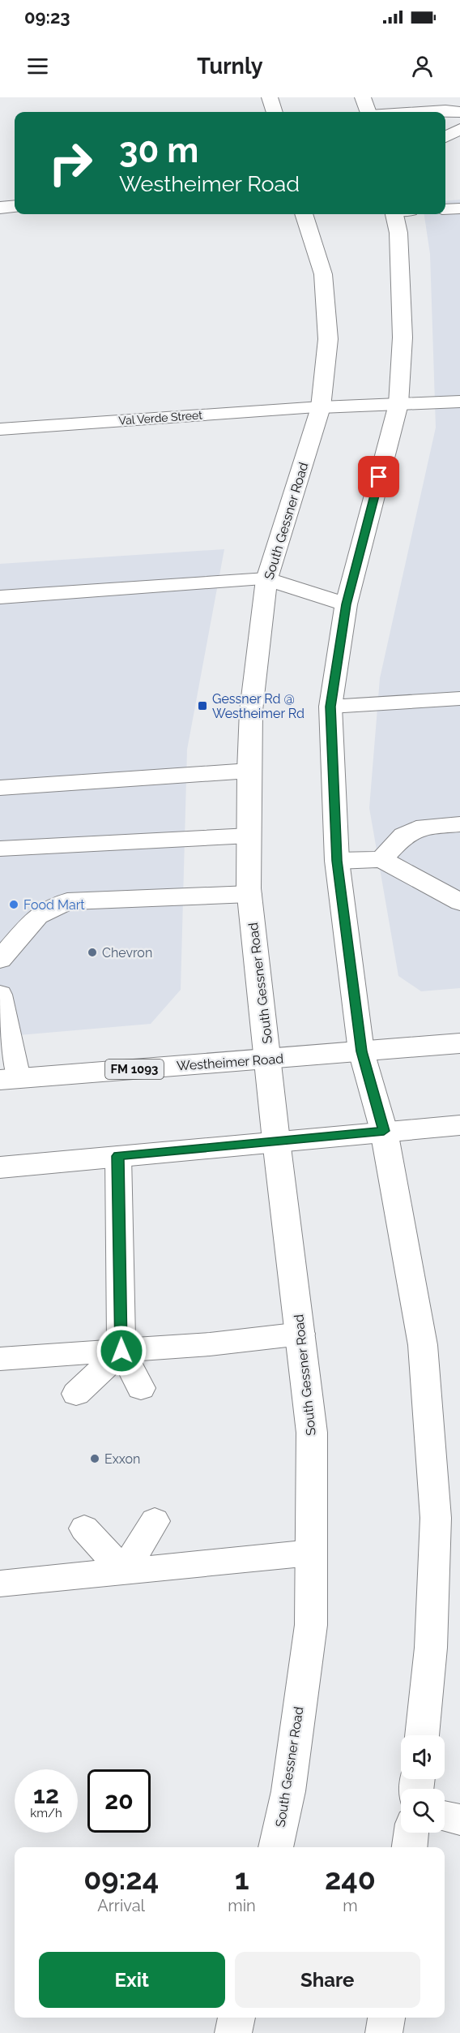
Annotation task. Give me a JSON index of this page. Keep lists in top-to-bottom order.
{
  "streets": {
    "main road": [
      "Val Verde Street",
      "South Gessner Road",
      "Westheimer Road",
      "FM 1093"
    ]
  },
  "crossings": [
    ["Val Verde Street", "South Gessner Road"],
    ["South Gessner Road", "Westheimer Road"]
  ],
  "places": {
    "transit": ["Gessner Rd @ Westheimer Rd"],
    "other": ["Food Mart", "Chevron", "Exxon"]
  },
  "page": {
    "status": "09:23",
    "header": "Turnly",
    "turn": ["30 m", "Westheimer Road"],
    "speed": "12 km/h",
    "limit": "20",
    "eta": [
      "09:24",
      "Arrival",
      "1",
      "min",
      "240",
      "m"
    ],
    "buttons": ["Exit", "Share"]
  }
}
